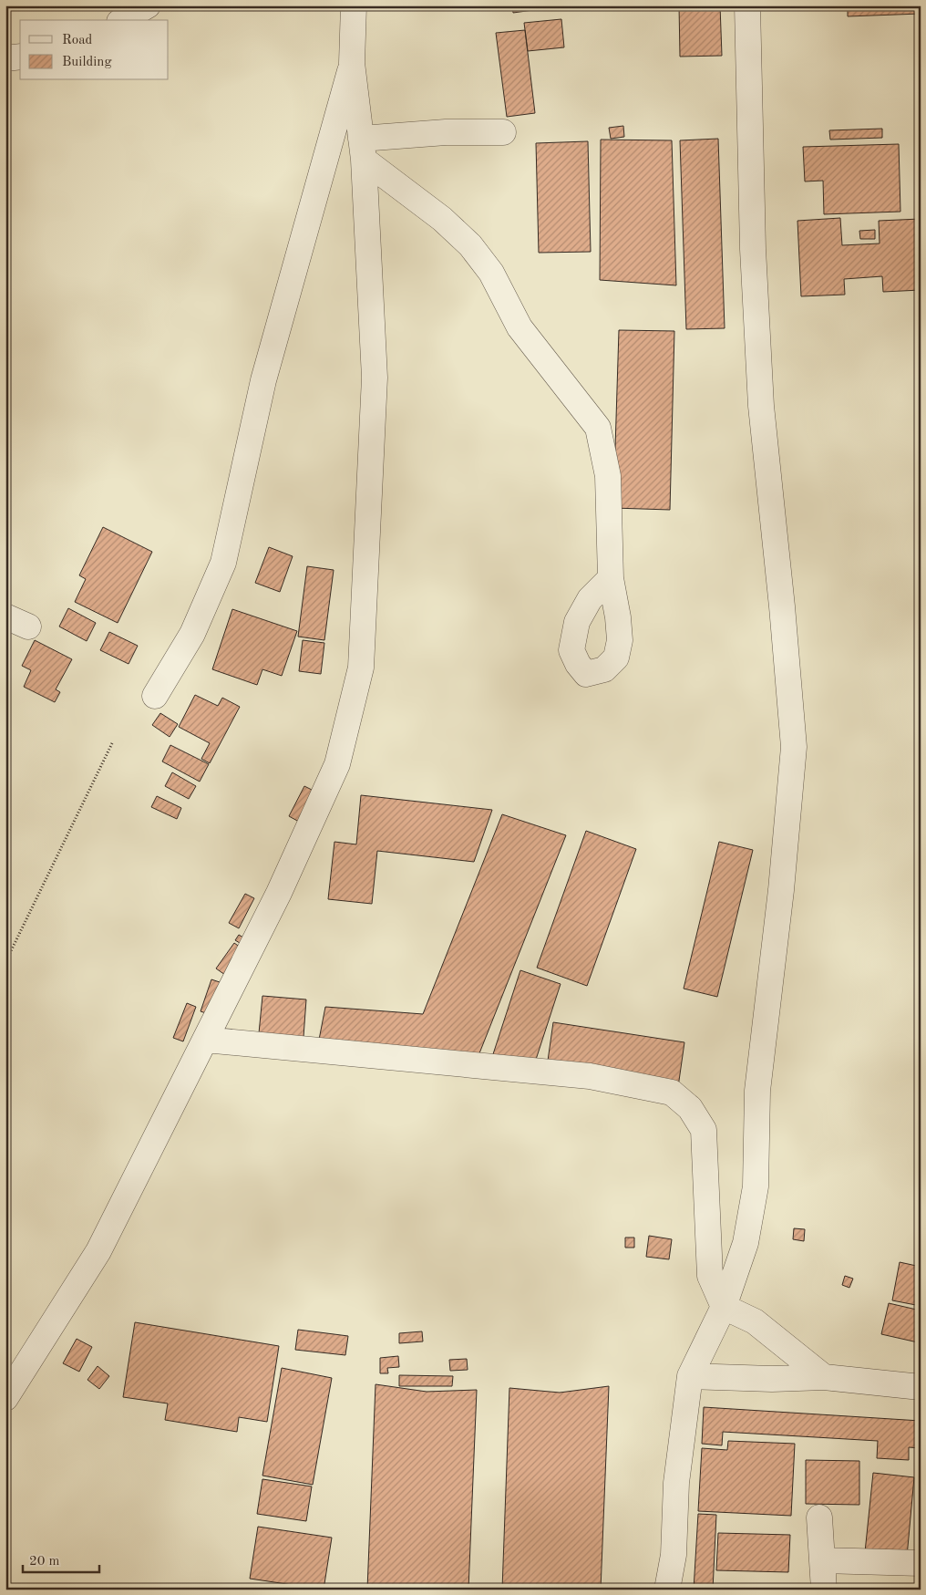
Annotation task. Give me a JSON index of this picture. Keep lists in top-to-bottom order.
{
  "legend": ["Road", "Building"],
  "scale_bar": "20 m"
}
